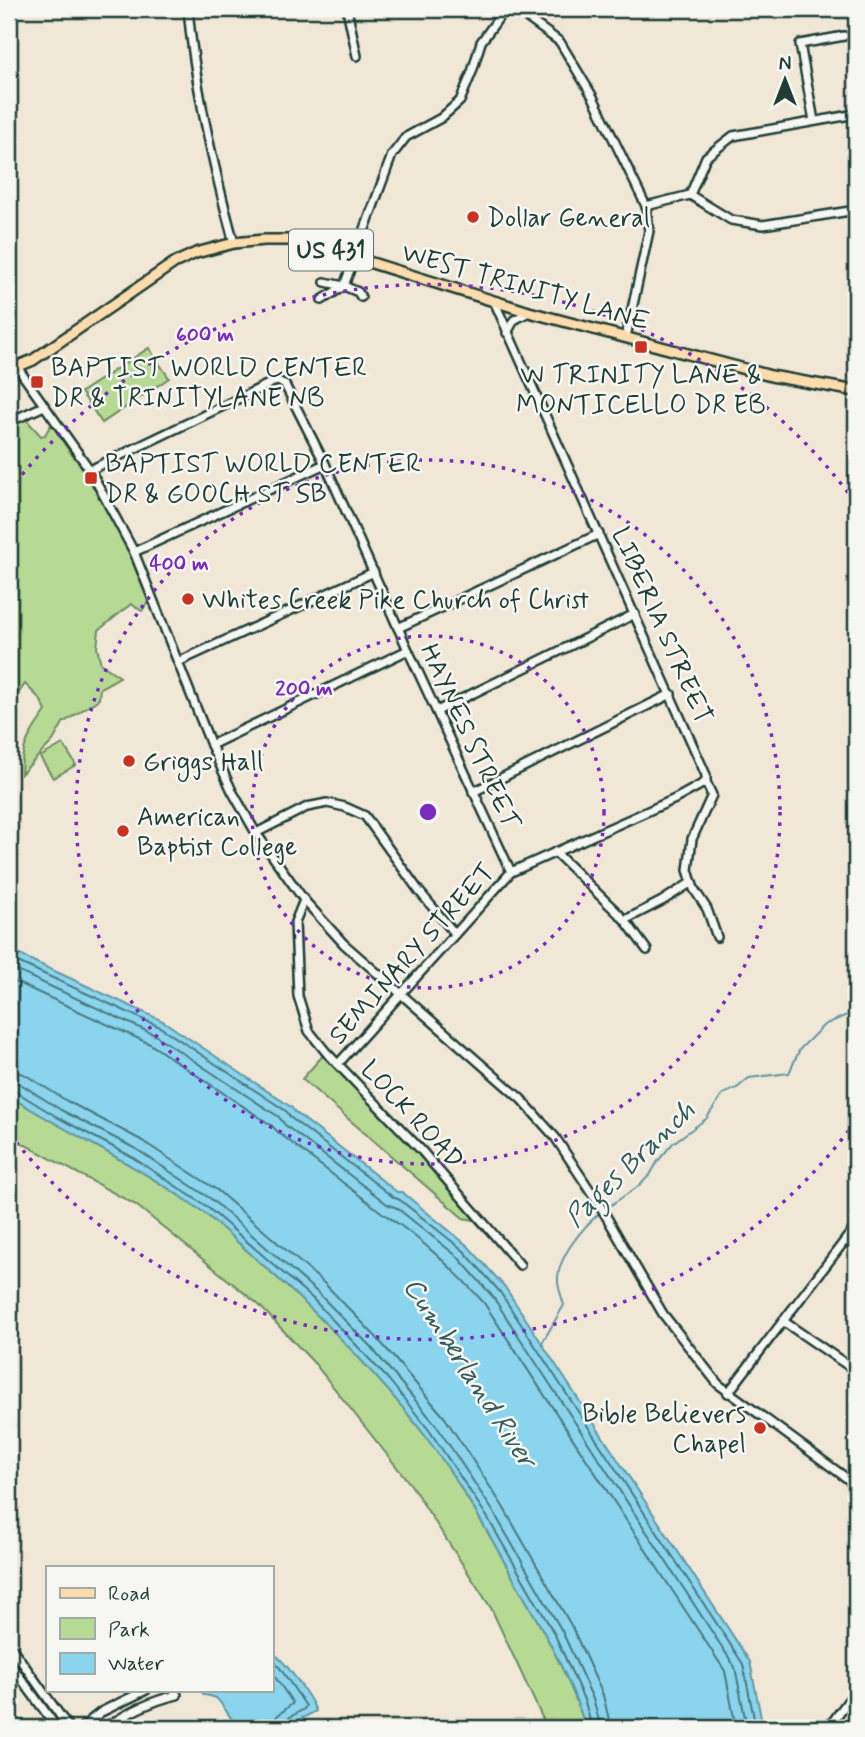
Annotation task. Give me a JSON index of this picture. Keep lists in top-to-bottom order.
{
  "streets": {
    "main road": ["US 431", "WEST TRINITY LANE"],
    "street": [
      "LIBERIA STREET",
      "HAYNES STREET",
      "SEMINARY STREET",
      "LOCK ROAD"
    ]
  },
  "crossings": [
    ["WEST TRINITY LANE", "LIBERIA STREET"],
    ["LIBERIA STREET", "SEMINARY STREET"],
    ["HAYNES STREET", "SEMINARY STREET"],
    ["SEMINARY STREET", "LOCK ROAD"]
  ],
  "water": ["Pages Branch", "Cumberland River"],
  "places": {
    "other": [
      "Dollar General",
      "Whites Creek Pike Church of Christ",
      "Griggs Hall",
      "American Baptist College",
      "Bible Believers Chapel"
    ],
    "transit": ["W TRINITY LANE & MONTICELLO DR EB", "BAPTIST WORLD CENTER DR & TRINITYLANE NB", "BAPTIST WORLD CENTER DR & GOOCH ST SB"]
  },
  "legend": ["Road", "Park", "Water"],
  "north": "top",
  "rings": ["600 m", "400 m", "200 m"]
}
